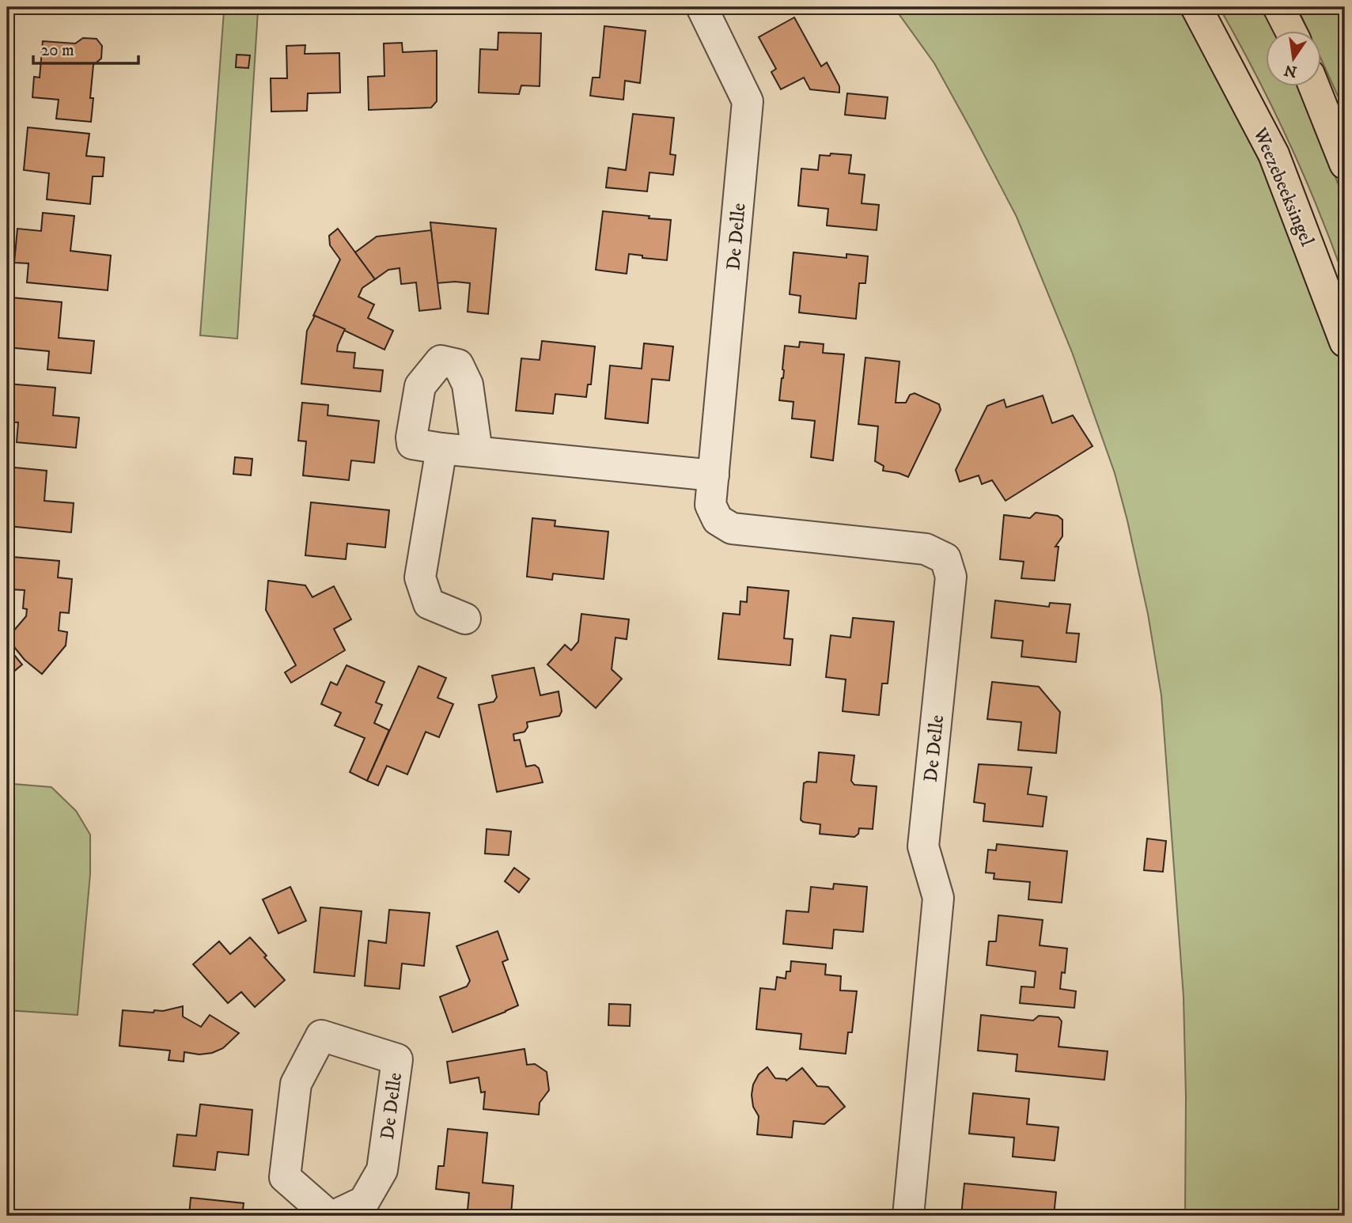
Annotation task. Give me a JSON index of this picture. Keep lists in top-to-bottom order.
{
  "streets": {
    "main road": ["Weezebeeksingel"],
    "street": ["De Delle"]
  },
  "scale_bar": "20 m",
  "north": "bottom"
}
